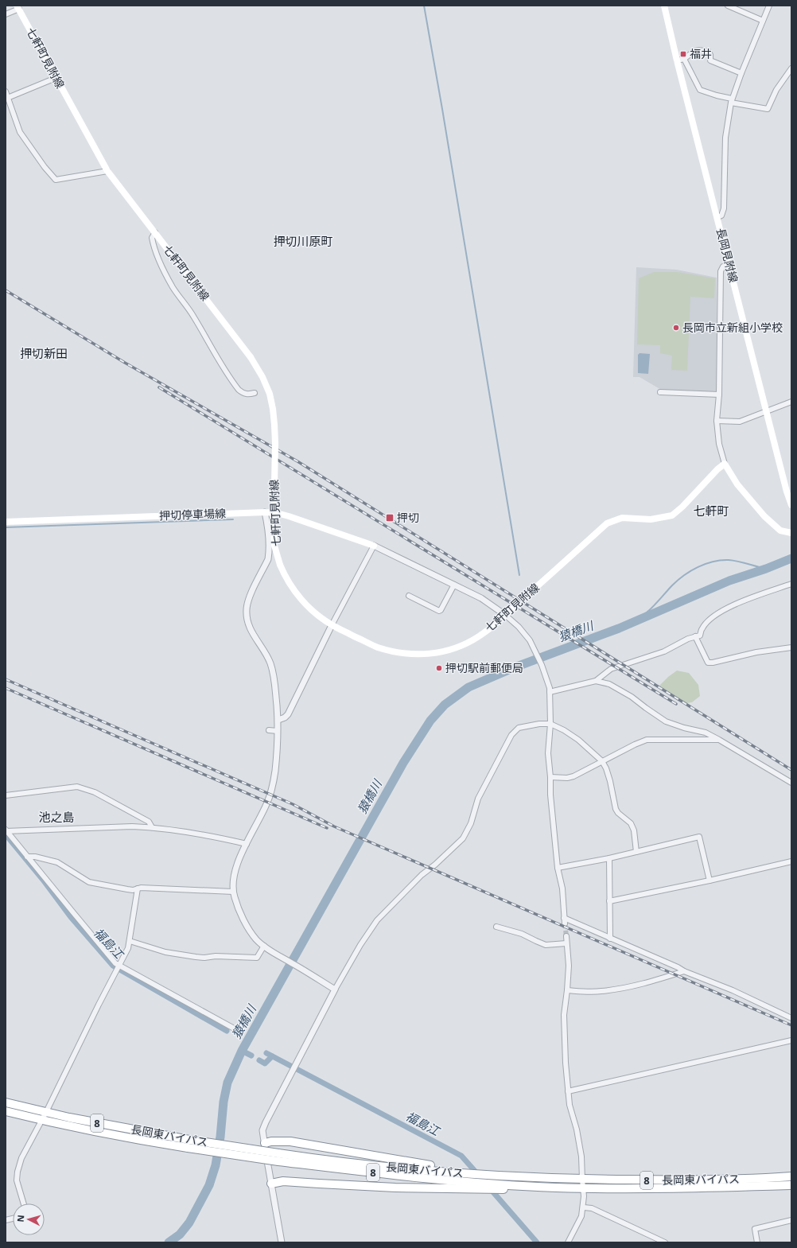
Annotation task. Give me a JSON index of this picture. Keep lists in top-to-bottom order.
{
  "streets": {
    "highway": ["8", "長岡東バイパス"],
    "main road": ["七軒町見附線", "長岡見附線", "押切停車場線"]
  },
  "districts": [
    "押切川原町",
    "押切新田",
    "七軒町",
    "池之島"
  ],
  "water": ["猿橋川", "福島江"],
  "places": {
    "transit": ["福井", "押切"],
    "other": ["長岡市立新組小学校", "押切駅前郵便局"]
  },
  "north": "left"
}
